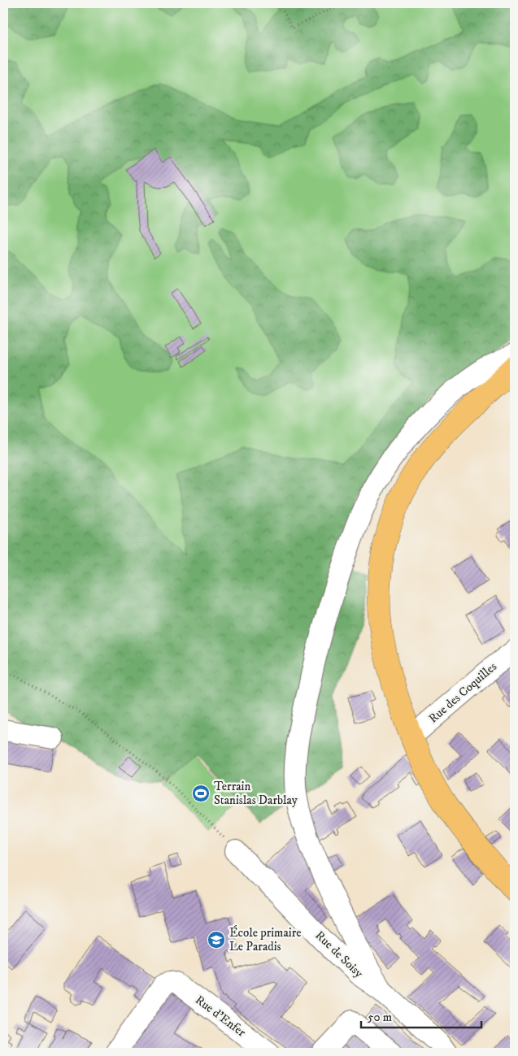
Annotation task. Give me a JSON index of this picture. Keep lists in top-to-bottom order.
{
  "streets": {
    "street": ["Rue des Coquilles", "Rue de Soisy", "Rue d'Enfer"]
  },
  "places": {
    "sports": ["Terrain Stanislas Darblay"],
    "school or university": ["École primaire Le Paradis"]
  },
  "scale_bar": "50 m"
}
